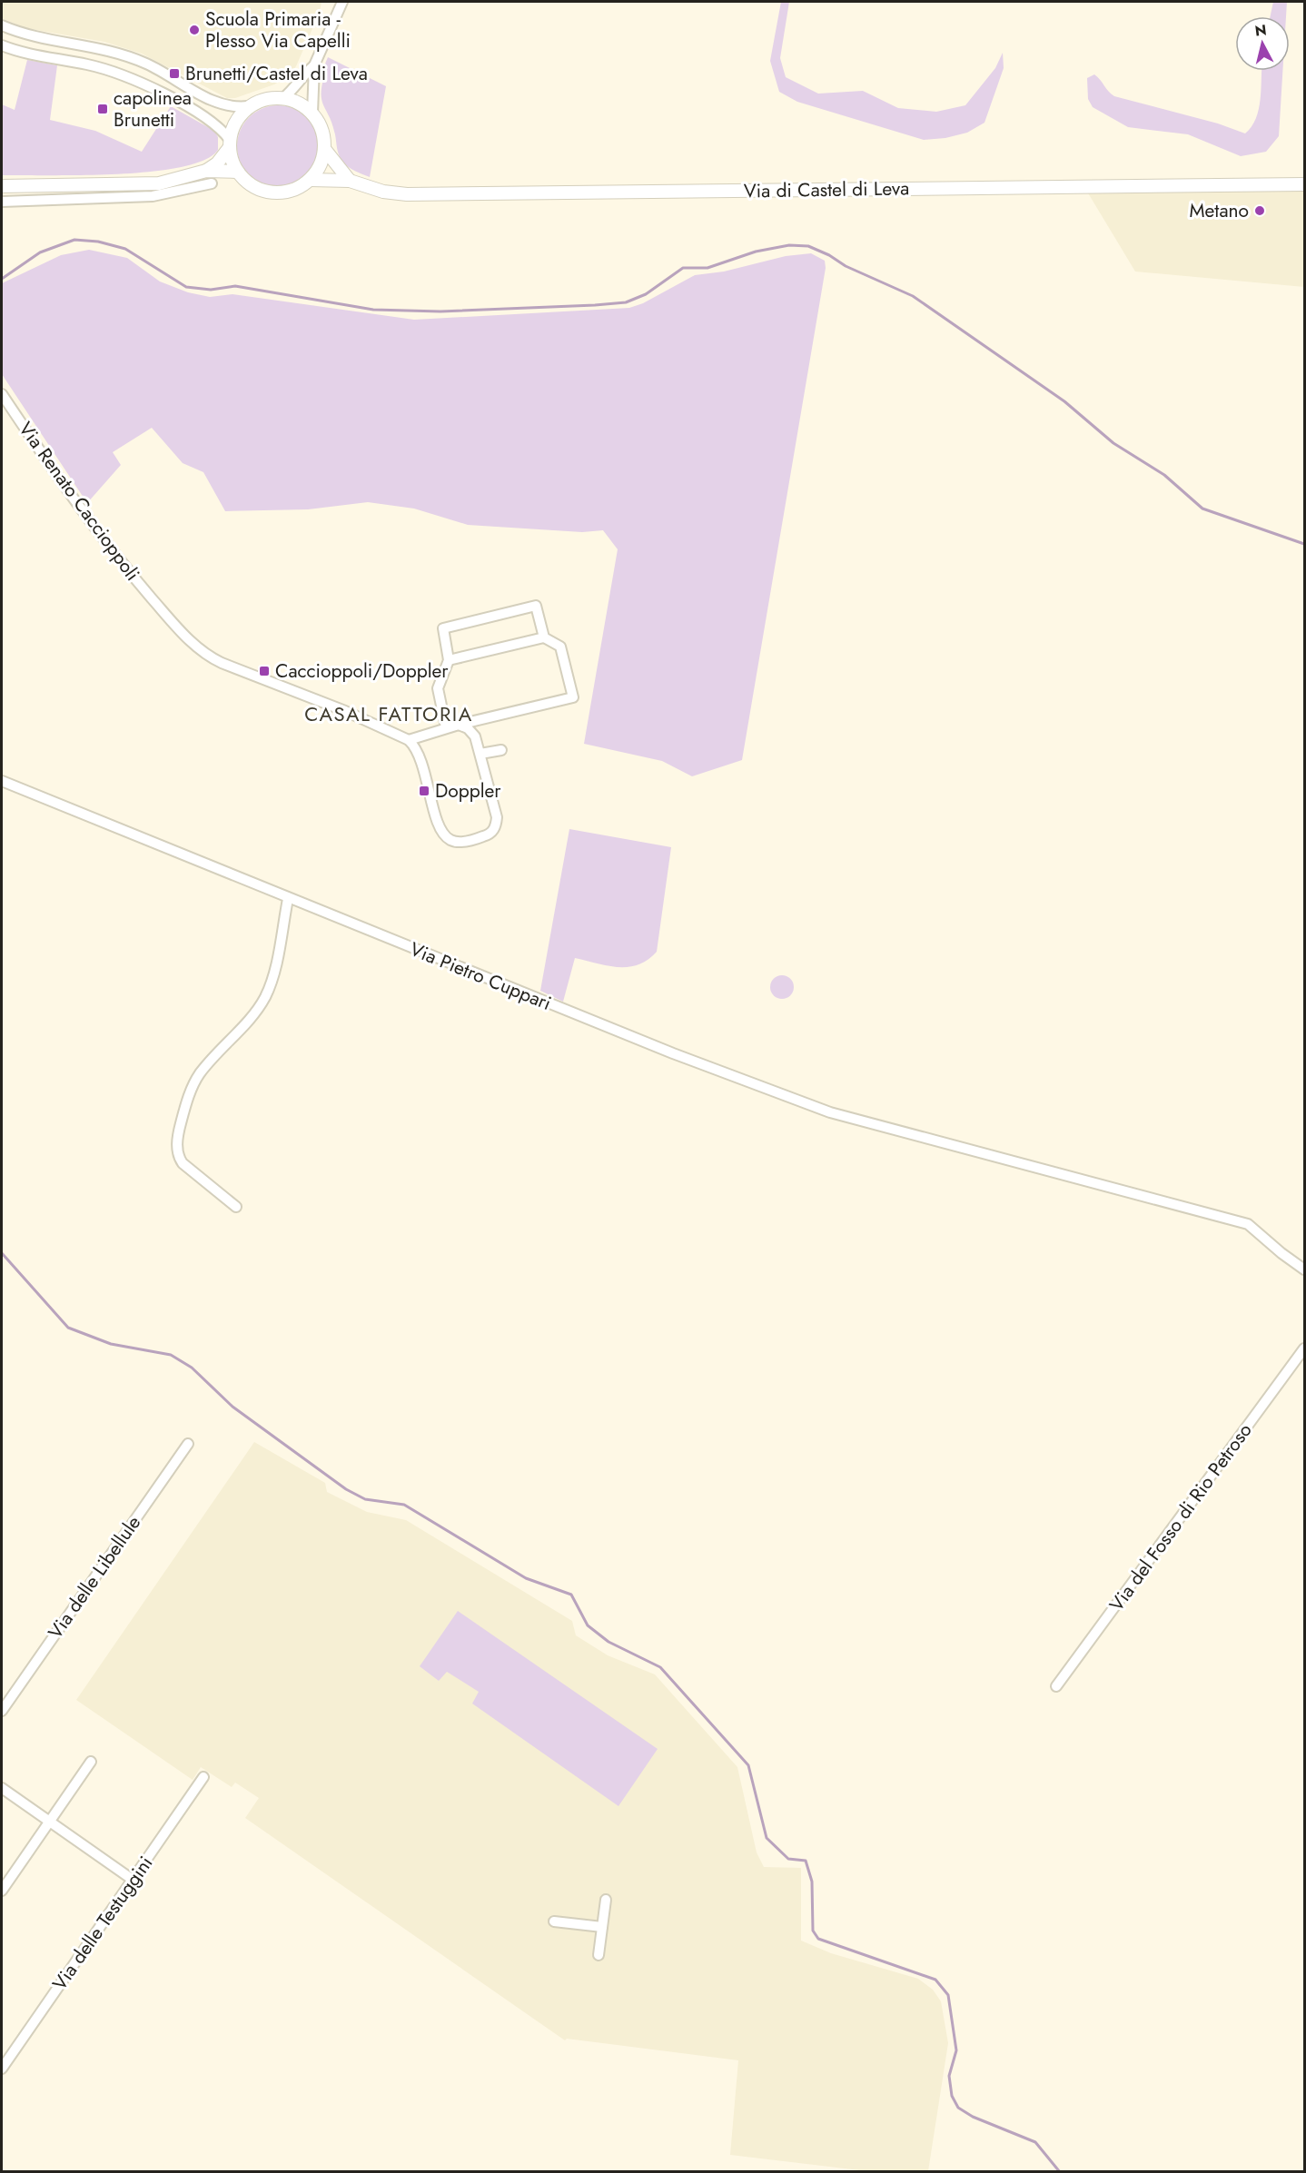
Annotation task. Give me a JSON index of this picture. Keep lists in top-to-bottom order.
{
  "streets": {
    "street": [
      "Via di Castel di Leva",
      "Via Renato Caccioppoli",
      "Via Pietro Cuppari",
      "Via del Fosso di Rio Petroso",
      "Via delle Libellule",
      "Via delle Testuggini"
    ]
  },
  "districts": ["CASAL FATTORIA"],
  "places": {
    "other": ["Scuola Primaria - Plesso Via Capelli", "Metano"],
    "transit": [
      "Brunetti/Castel di Leva",
      "capolinea Brunetti",
      "Caccioppoli/Doppler",
      "Doppler"
    ]
  },
  "north": "top"
}
